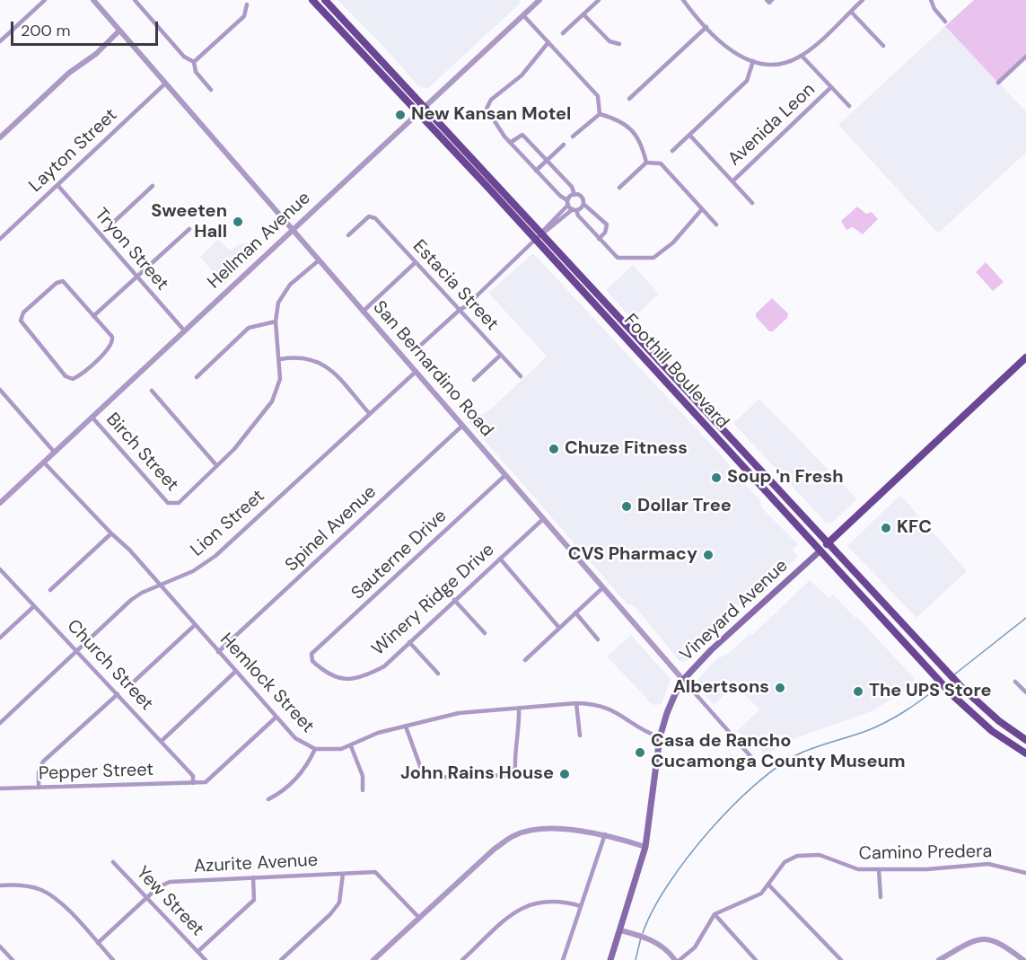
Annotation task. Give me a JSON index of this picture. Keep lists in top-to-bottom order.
{
  "streets": {
    "main road": ["Foothill Boulevard", "Vineyard Avenue"],
    "street": [
      "Avenida Leon",
      "Layton Street",
      "Hellman Avenue",
      "Tryon Street",
      "Estacia Street",
      "San Bernardino Road",
      "Birch Street",
      "Lion Street",
      "Spinel Avenue",
      "Sauterne Drive",
      "Winery Ridge Drive",
      "Church Street",
      "Hemlock Street",
      "Pepper Street",
      "Camino Predera",
      "Azurite Avenue",
      "Yew Street"
    ]
  },
  "crossings": [
    ["Layton Street", "Tryon Street"],
    ["Layton Street", "San Bernardino Road"],
    ["Hellman Avenue", "Tryon Street"],
    ["Hellman Avenue", "San Bernardino Road"],
    ["Hellman Avenue", "Foothill Boulevard"],
    ["Hellman Avenue", "Birch Street"],
    ["Hellman Avenue", "Hemlock Street"],
    ["San Bernardino Road", "Lion Street"],
    ["San Bernardino Road", "Spinel Avenue"],
    ["San Bernardino Road", "Sauterne Drive"],
    ["San Bernardino Road", "Winery Ridge Drive"],
    ["San Bernardino Road", "Vineyard Avenue"],
    ["Foothill Boulevard", "Vineyard Avenue"],
    ["Lion Street", "Church Street"],
    ["Lion Street", "Hemlock Street"],
    ["Spinel Avenue", "Hemlock Street"],
    ["Sauterne Drive", "Winery Ridge Drive"],
    ["Vineyard Avenue", "Hemlock Street"],
    ["Church Street", "Pepper Street"],
    ["Azurite Avenue", "Yew Street"]
  ],
  "places": [
    "New Kansan Motel",
    "Sweeten Hall",
    "Chuze Fitness",
    "Soup 'n Fresh",
    "Dollar Tree",
    "KFC",
    "CVS Pharmacy",
    "Albertsons",
    "The UPS Store",
    "Casa de Rancho Cucamonga County Museum",
    "John Rains House"
  ],
  "scale_bar": "200 m"
}
